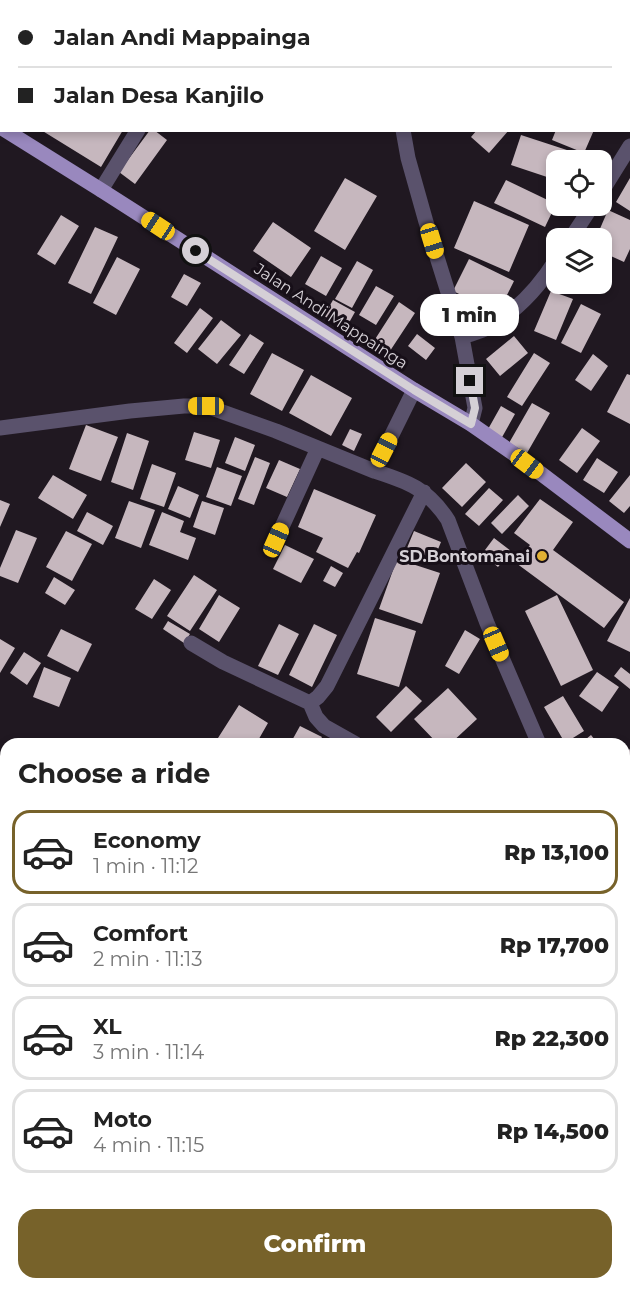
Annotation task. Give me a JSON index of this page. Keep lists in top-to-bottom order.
{
  "streets": {
    "main road": ["Jalan Andi Mappainga"]
  },
  "places": ["SD.Bontomanai"],
  "page": {
    "banner": ["Jalan Andi Mappainga", "Jalan Desa Kanjilo"],
    "bubble": "1 min",
    "heading": "Choose a ride",
    "list": [
      {
        "name": "Economy",
        "note": "1 min · 11:12",
        "value": "Rp 13,100"
      },
      {
        "name": "Comfort",
        "note": "2 min · 11:13",
        "value": "Rp 17,700"
      },
      {
        "name": "XL",
        "note": "3 min · 11:14",
        "value": "Rp 22,300"
      },
      {
        "name": "Moto",
        "note": "4 min · 11:15",
        "value": "Rp 14,500"
      }
    ],
    "buttons": "Confirm"
  }
}
